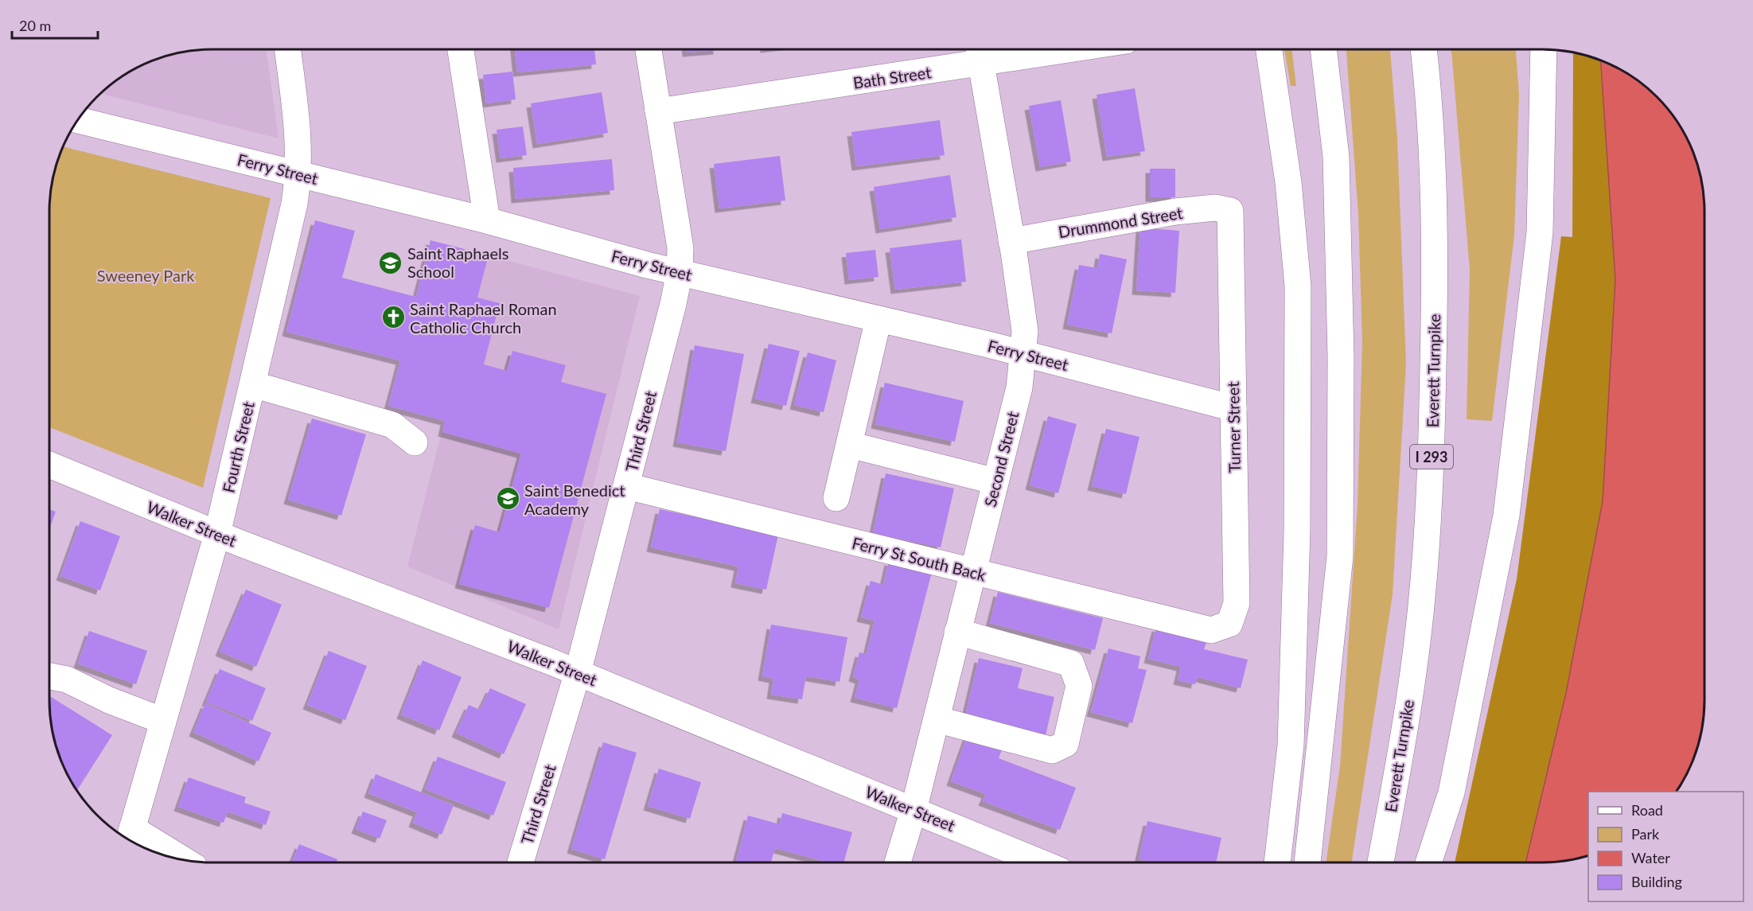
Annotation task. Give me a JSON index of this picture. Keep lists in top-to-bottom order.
{
  "streets": {
    "main road": [
      "Bath Street",
      "Ferry Street",
      "Drummond Street",
      "Everett Turnpike",
      "Turner Street",
      "Third Street",
      "Fourth Street",
      "I 293",
      "Second Street",
      "Walker Street",
      "Ferry St South Back"
    ]
  },
  "crossings": [
    ["Bath Street", "Third Street"],
    ["Bath Street", "Second Street"],
    ["Ferry Street", "Turner Street"],
    ["Ferry Street", "Third Street"],
    ["Ferry Street", "Fourth Street"],
    ["Ferry Street", "Second Street"],
    ["Drummond Street", "Turner Street"],
    ["Drummond Street", "Second Street"],
    ["Turner Street", "Ferry St South Back"],
    ["Third Street", "Walker Street"],
    ["Third Street", "Ferry St South Back"],
    ["Fourth Street", "Walker Street"],
    ["Second Street", "Walker Street"],
    ["Second Street", "Ferry St South Back"]
  ],
  "parks": ["Sweeney Park"],
  "places": {
    "school or university": ["Saint Raphaels School", "Saint Benedict Academy"],
    "church": ["Saint Raphael Roman Catholic Church"]
  },
  "legend": [
    "Road",
    "Park",
    "Water",
    "Building"
  ],
  "scale_bar": "20 m"
}
